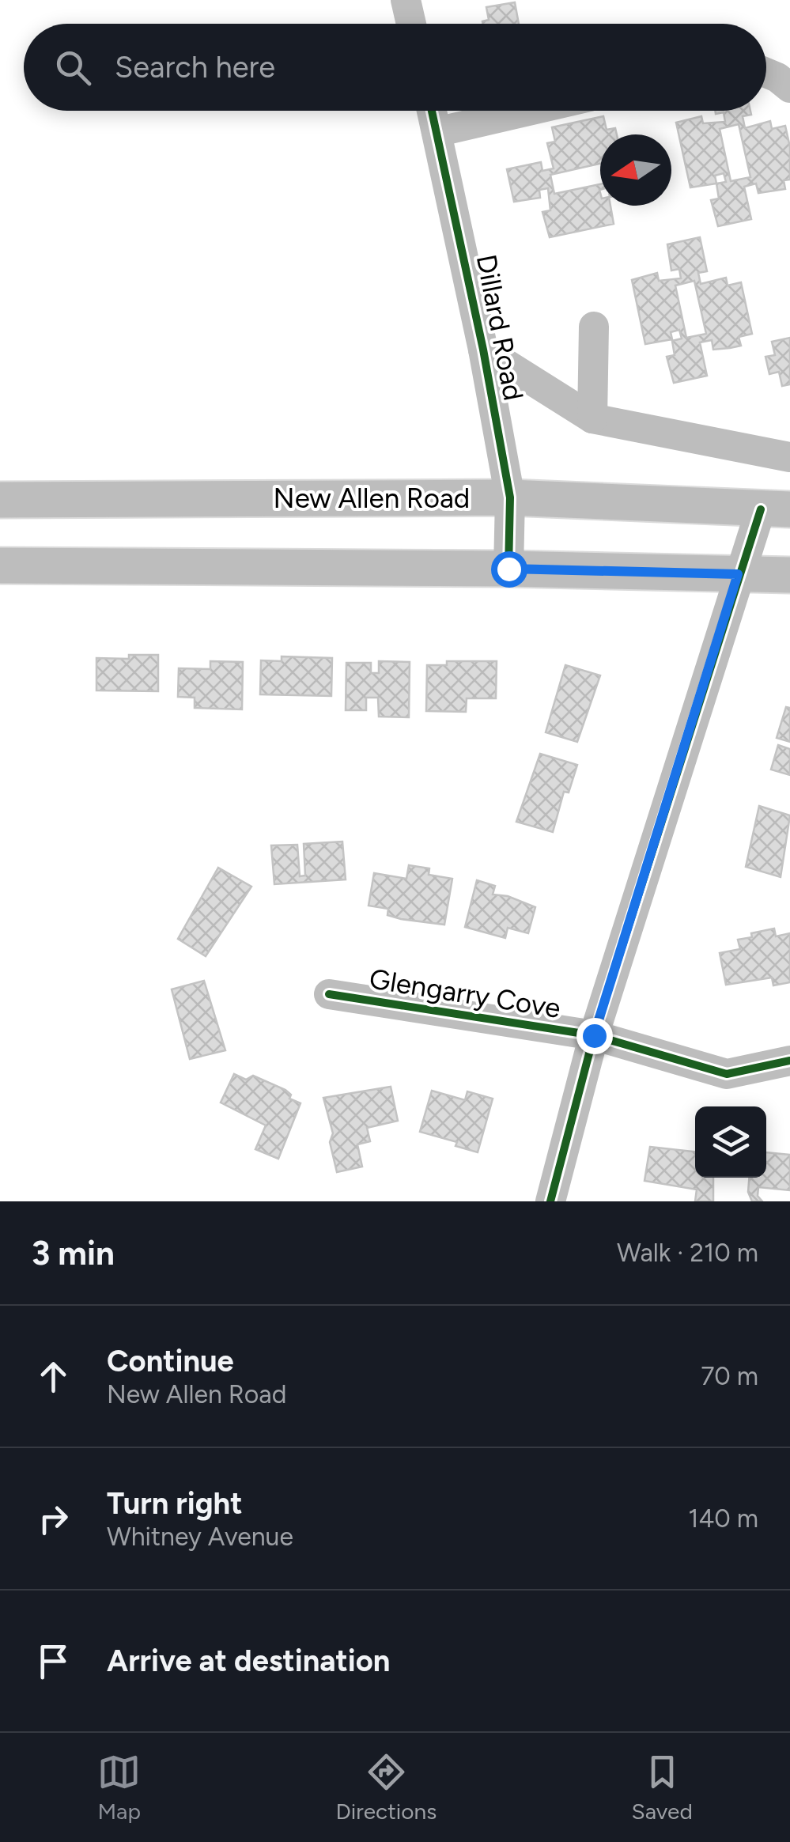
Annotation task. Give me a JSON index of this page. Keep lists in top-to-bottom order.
{
  "streets": {
    "main road": ["New Allen Road"],
    "street": ["Dillard Road", "Glengarry Cove"]
  },
  "crossings": [
    ["Dillard Road", "New Allen Road"]
  ],
  "north": "left",
  "page": {
    "search": "Search here",
    "heading": ["3 min", "Walk · 210 m"],
    "list": [
      ["Continue", "New Allen Road", "70 m"],
      ["Turn right", "Whitney Avenue", "140 m"],
      "Arrive at destination"
    ],
    "nav": ["Map", "Directions", "Saved"]
  }
}
